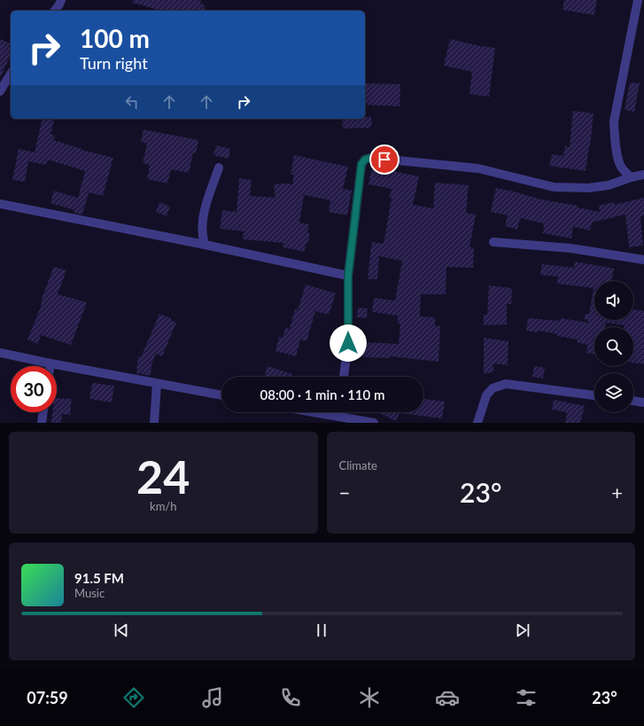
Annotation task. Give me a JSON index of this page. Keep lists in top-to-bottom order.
{
  "page": {
    "turn": ["100 m", "Turn right"],
    "limit": "30",
    "trip": "08:00 · 1 min · 110 m",
    "tile": [
      ["24", "km/h"],
      "Climate"
    ],
    "heat": ["−", "23°", "+"],
    "song": ["91.5 FM", "Music"],
    "tabs": ["07:59", "23°"]
  }
}
